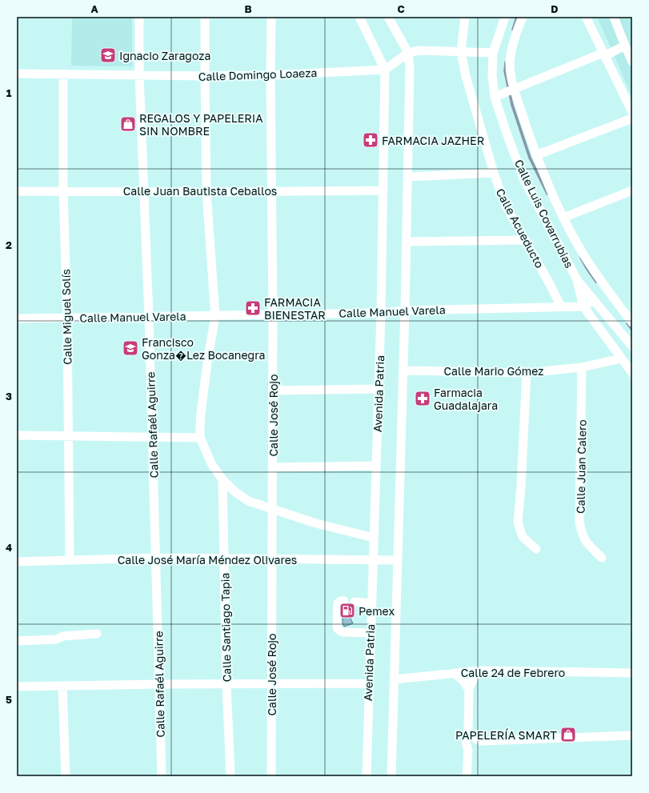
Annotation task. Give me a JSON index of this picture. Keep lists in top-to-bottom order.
{
  "streets": {
    "street": [
      "Calle Domingo Loaeza",
      "Calle Juan Bautista Ceballos",
      "Calle Luis Covarrubias",
      "Calle Acueducto",
      "Calle Manuel Varela",
      "Calle Miguel Solís",
      "Calle Mario Gómez",
      "Avenida Patria",
      "Calle José Rojo",
      "Calle Rafaél Aguirre",
      "Calle Juan Calero",
      "Calle José María Méndez Olivares",
      "Calle Santiago Tapia",
      "Calle 24 de Febrero"
    ]
  },
  "crossings": [
    ["Calle Domingo Loaeza", "Calle Miguel Solís"],
    ["Calle Domingo Loaeza", "Avenida Patria"],
    ["Calle Domingo Loaeza", "Calle José Rojo"],
    ["Calle Domingo Loaeza", "Calle Rafaél Aguirre"],
    ["Calle Juan Bautista Ceballos", "Calle Miguel Solís"],
    ["Calle Juan Bautista Ceballos", "Avenida Patria"],
    ["Calle Juan Bautista Ceballos", "Calle José Rojo"],
    ["Calle Juan Bautista Ceballos", "Calle Rafaél Aguirre"],
    ["Calle Luis Covarrubias", "Calle Manuel Varela"],
    ["Calle Luis Covarrubias", "Calle Mario Gómez"],
    ["Calle Acueducto", "Calle Manuel Varela"],
    ["Calle Manuel Varela", "Calle Miguel Solís"],
    ["Calle Manuel Varela", "Avenida Patria"],
    ["Calle Manuel Varela", "Calle José Rojo"],
    ["Calle Manuel Varela", "Calle Rafaél Aguirre"],
    ["Calle Miguel Solís", "Calle José María Méndez Olivares"],
    ["Calle Mario Gómez", "Calle Juan Calero"],
    ["Avenida Patria", "Calle José María Méndez Olivares"],
    ["Calle José Rojo", "Calle José María Méndez Olivares"],
    ["Calle Rafaél Aguirre", "Calle José María Méndez Olivares"],
    ["Calle José María Méndez Olivares", "Calle Santiago Tapia"]
  ],
  "places": {
    "school or university": ["Ignacio Zaragoza", "Francisco Gonza�Lez Bocanegra"],
    "shop": ["REGALOS Y PAPELERIA SIN NOMBRE", "PAPELERÍA SMART"],
    "pharmacy": ["FARMACIA JAZHER", "FARMACIA BIENESTAR", "Farmacia Guadalajara"],
    "fuel station": ["Pemex"]
  },
  "grid": {
    "columns": [
      "A",
      "B",
      "C",
      "D"
    ],
    "rows": [
      "1",
      "2",
      "3",
      "4",
      "5"
    ]
  }
}
